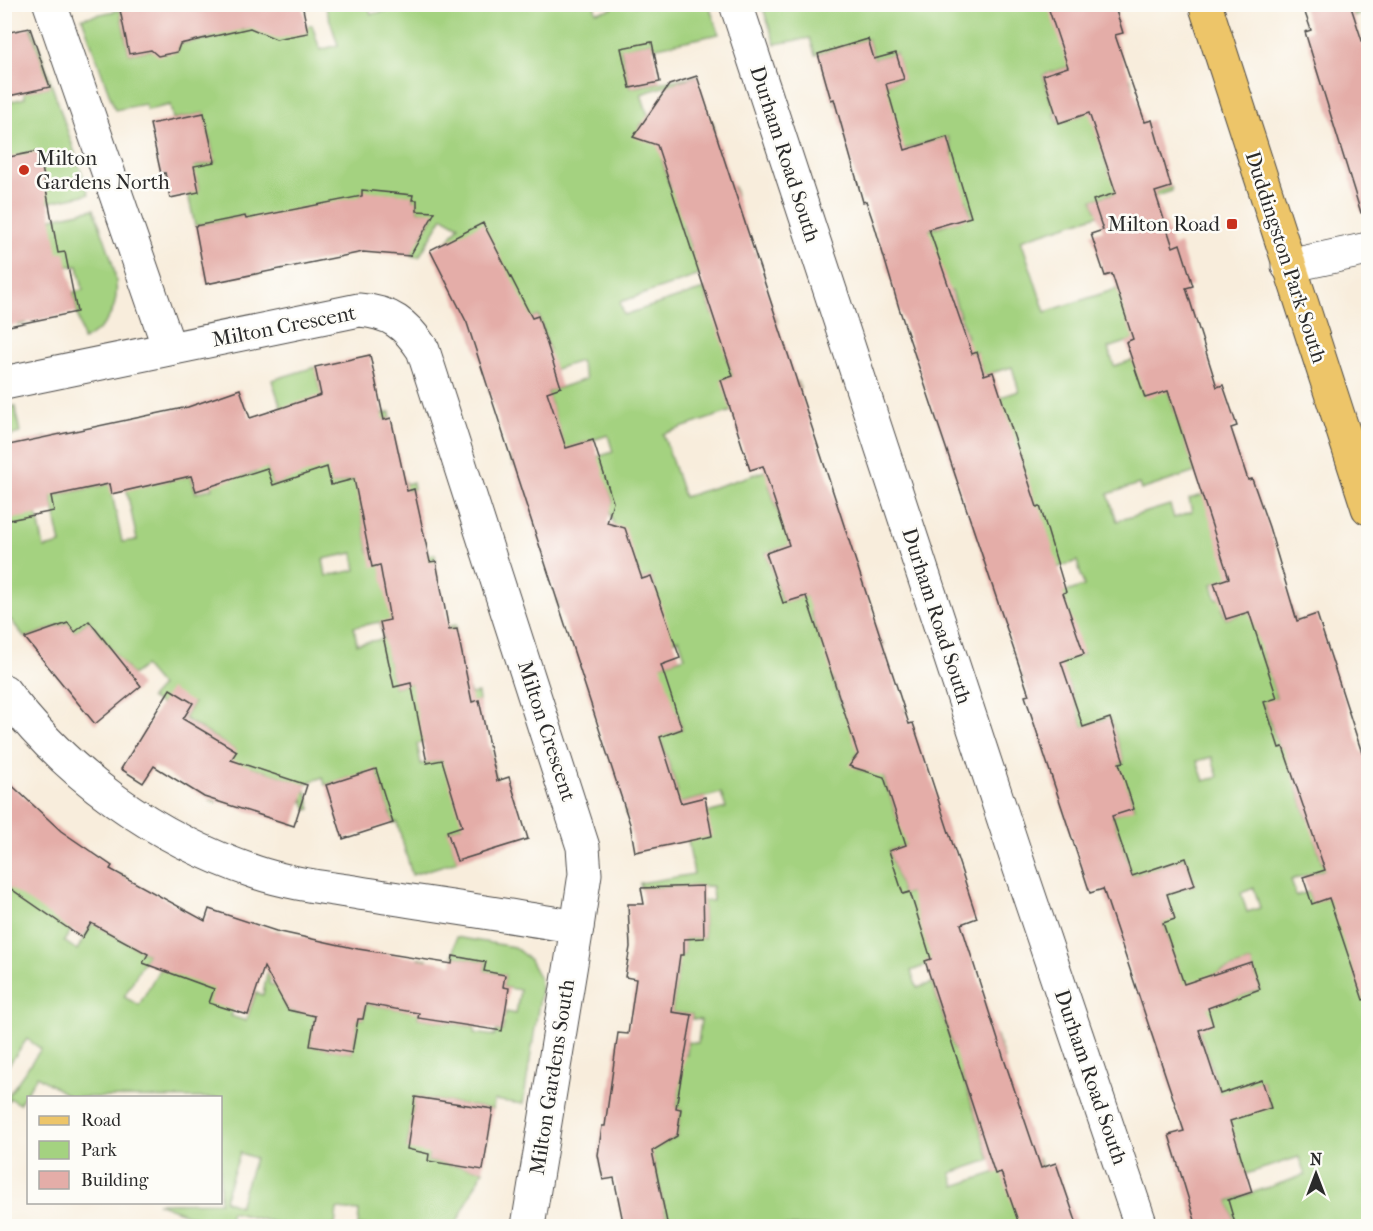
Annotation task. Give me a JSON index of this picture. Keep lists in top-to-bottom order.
{
  "streets": {
    "main road": ["Duddingston Park South"],
    "street": ["Durham Road South", "Milton Crescent", "Milton Gardens South"]
  },
  "crossings": [
    ["Milton Crescent", "Milton Gardens South"]
  ],
  "places": {
    "other": ["Milton Gardens North"],
    "transit": ["Milton Road"]
  },
  "legend": ["Road", "Park", "Building"],
  "north": "top"
}
